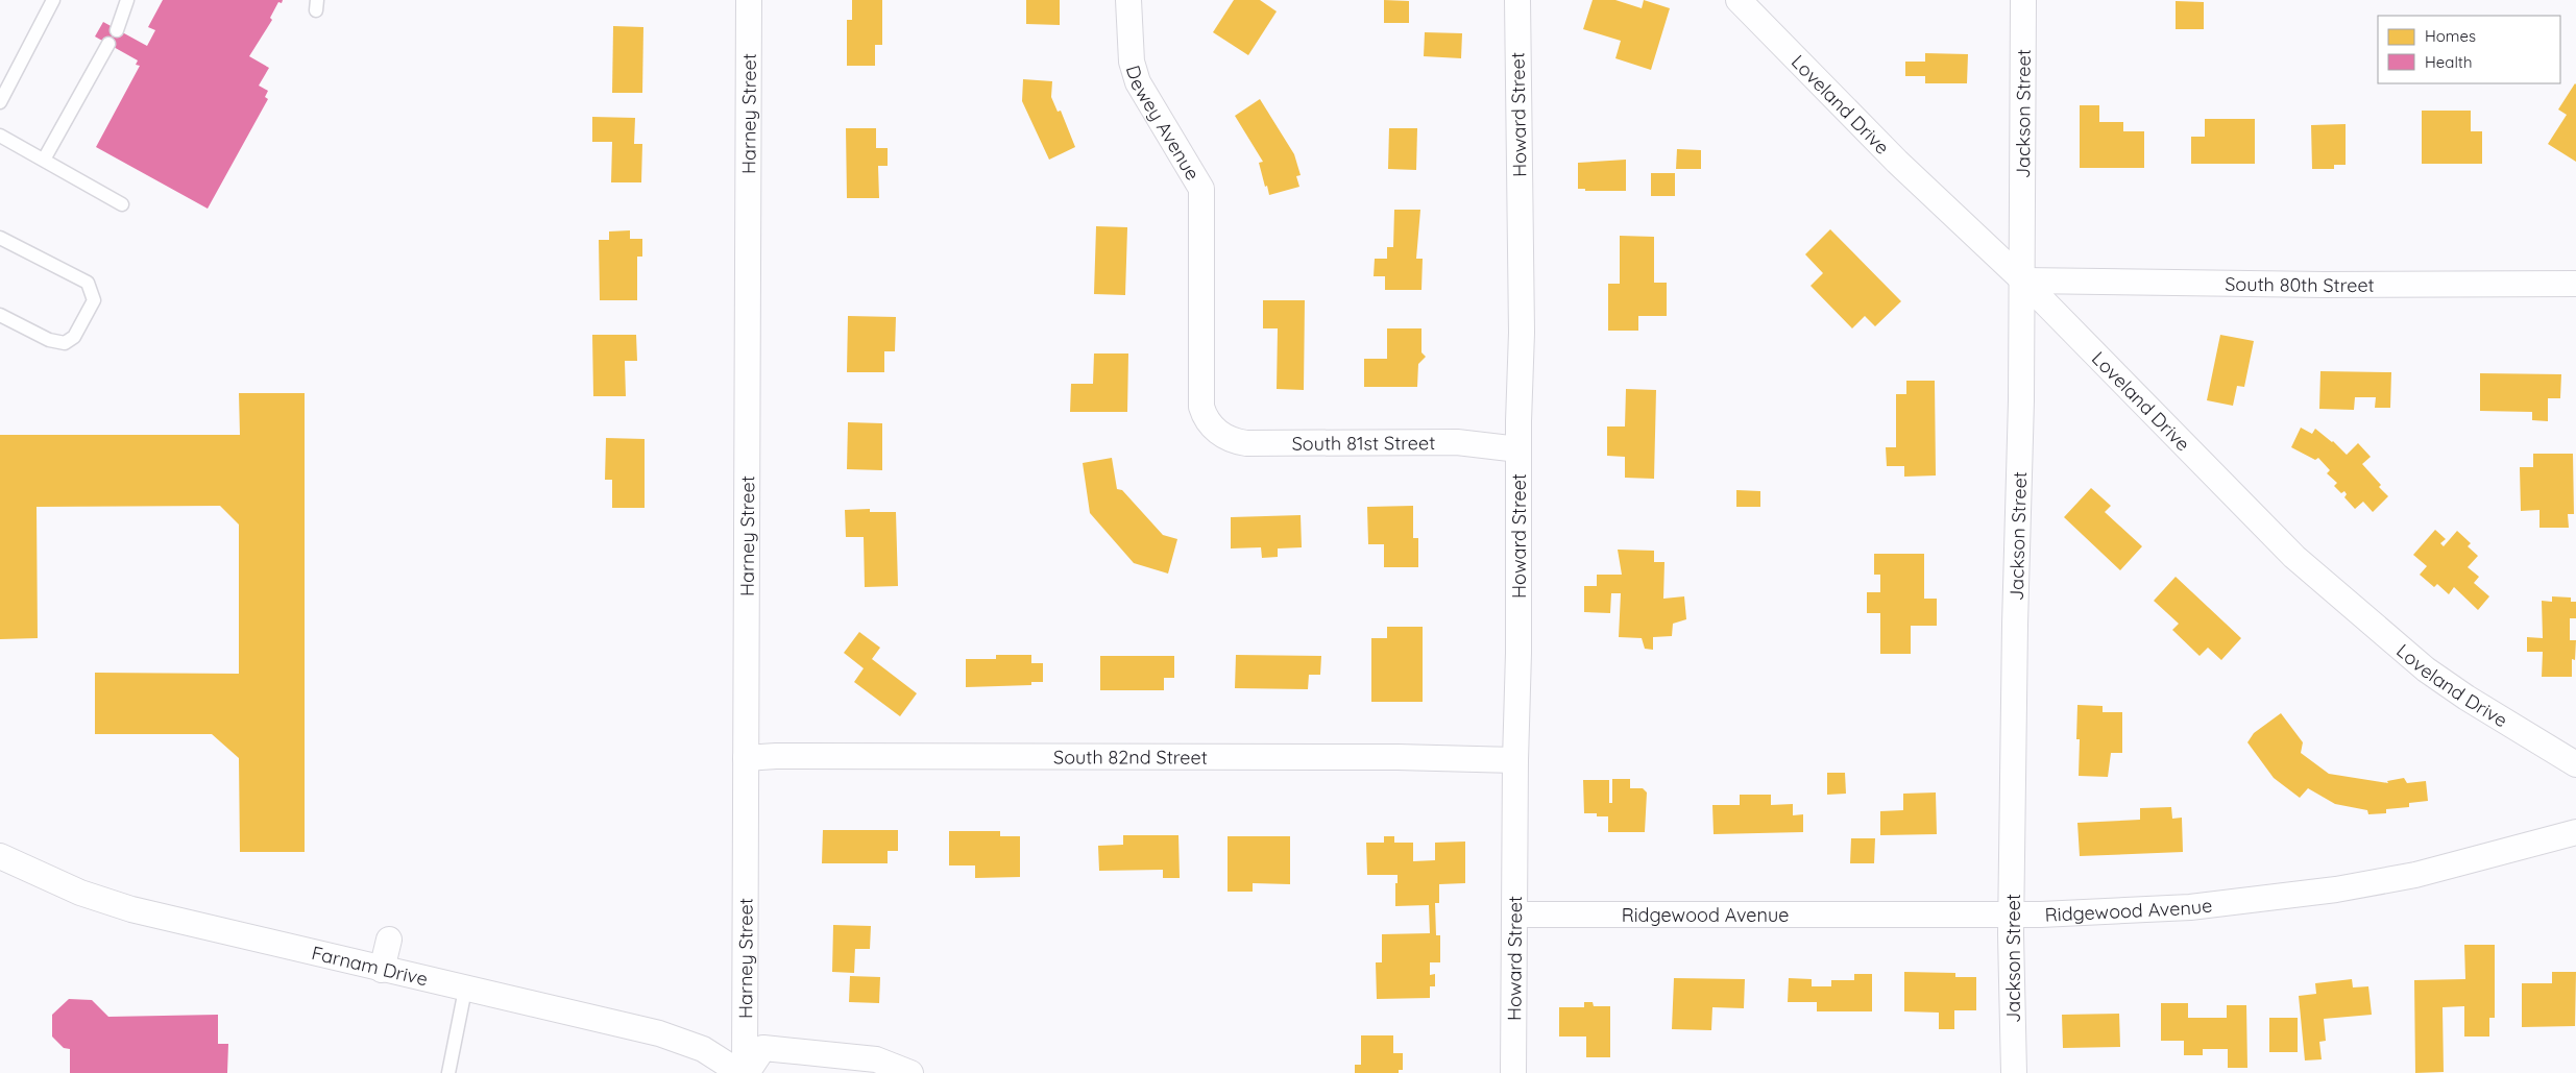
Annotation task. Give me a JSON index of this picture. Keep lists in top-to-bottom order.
{
  "streets": {
    "street": [
      "Loveland Drive",
      "Harney Street",
      "Howard Street",
      "Jackson Street",
      "Dewey Avenue",
      "South 80th Street",
      "South 81st Street",
      "South 82nd Street",
      "Ridgewood Avenue",
      "Farnam Drive"
    ]
  },
  "crossings": [
    ["Loveland Drive", "Jackson Street"],
    ["Loveland Drive", "South 80th Street"],
    ["Harney Street", "South 82nd Street"],
    ["Howard Street", "South 81st Street"],
    ["Howard Street", "South 82nd Street"],
    ["Howard Street", "Ridgewood Avenue"],
    ["Jackson Street", "South 80th Street"],
    ["Jackson Street", "Ridgewood Avenue"],
    ["Dewey Avenue", "South 81st Street"]
  ],
  "legend": ["Homes", "Health"]
}
